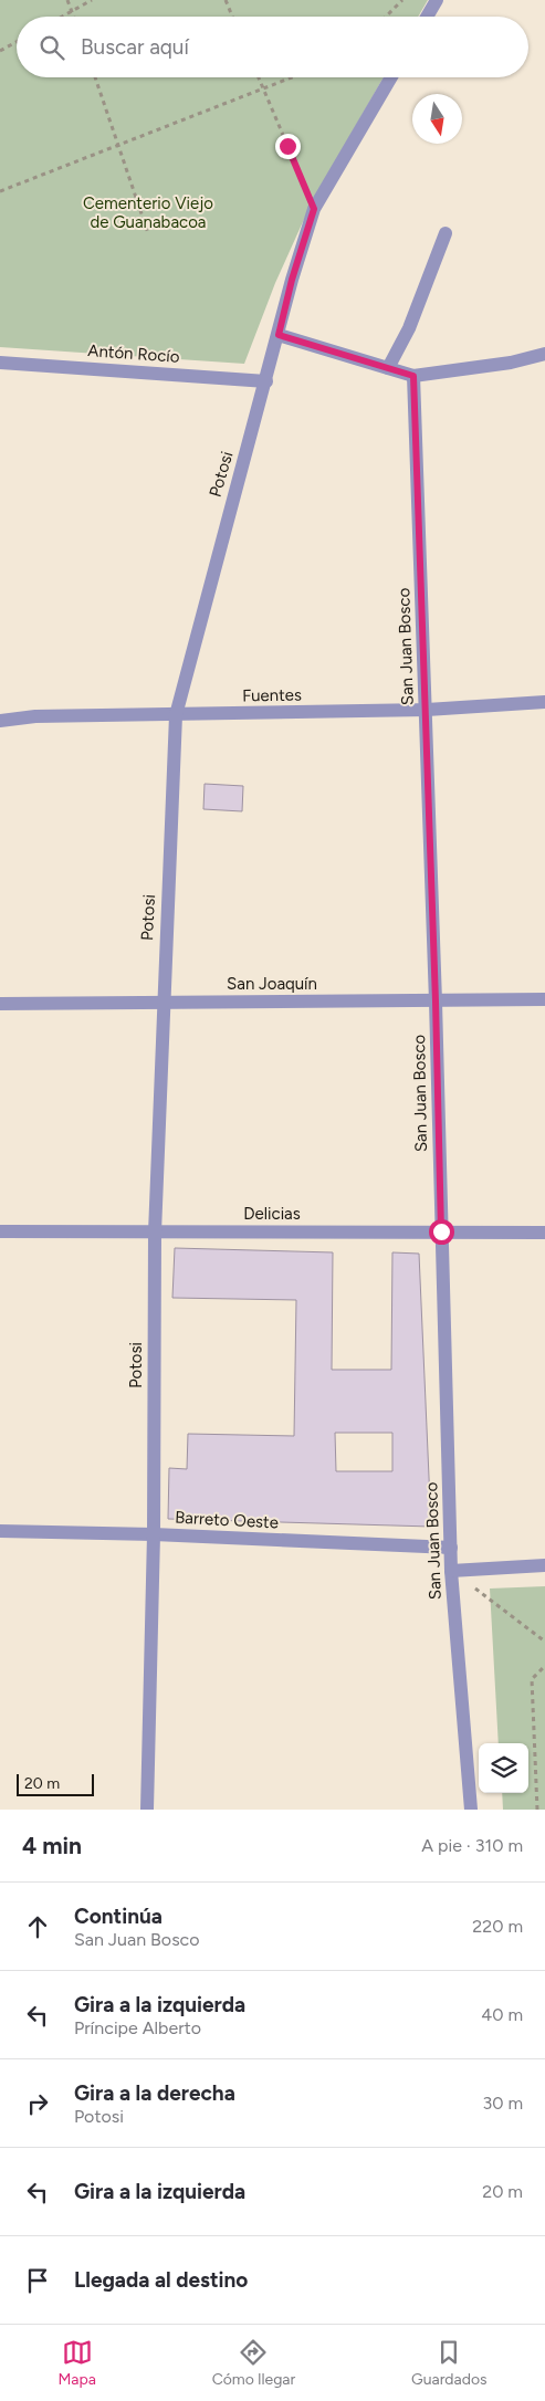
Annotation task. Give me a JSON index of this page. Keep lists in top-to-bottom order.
{
  "streets": {
    "street": [
      "Antón Rocío",
      "Potosi",
      "San Juan Bosco",
      "Fuentes",
      "San Joaquín",
      "Delicias",
      "Barreto Oeste"
    ]
  },
  "crossings": [
    ["Antón Rocío", "Potosi"],
    ["Potosi", "Fuentes"],
    ["Potosi", "San Joaquín"],
    ["Potosi", "Delicias"],
    ["Potosi", "Barreto Oeste"],
    ["San Juan Bosco", "Fuentes"],
    ["San Juan Bosco", "San Joaquín"],
    ["San Juan Bosco", "Delicias"],
    ["San Juan Bosco", "Barreto Oeste"]
  ],
  "parks": ["Cementerio Viejo de Guanabacoa"],
  "scale_bar": "20 m",
  "north": "bottom",
  "page": {
    "search": "Buscar aquí",
    "scale": "20 m",
    "heading": ["4 min", "A pie · 310 m"],
    "list": [
      ["Continúa", "San Juan Bosco", "220 m"],
      ["Gira a la izquierda", "Príncipe Alberto", "40 m"],
      ["Gira a la derecha", "Potosi", "30 m"],
      ["Gira a la izquierda", "20 m"],
      "Llegada al destino"
    ],
    "nav": ["Mapa", "Cómo llegar", "Guardados"]
  }
}
